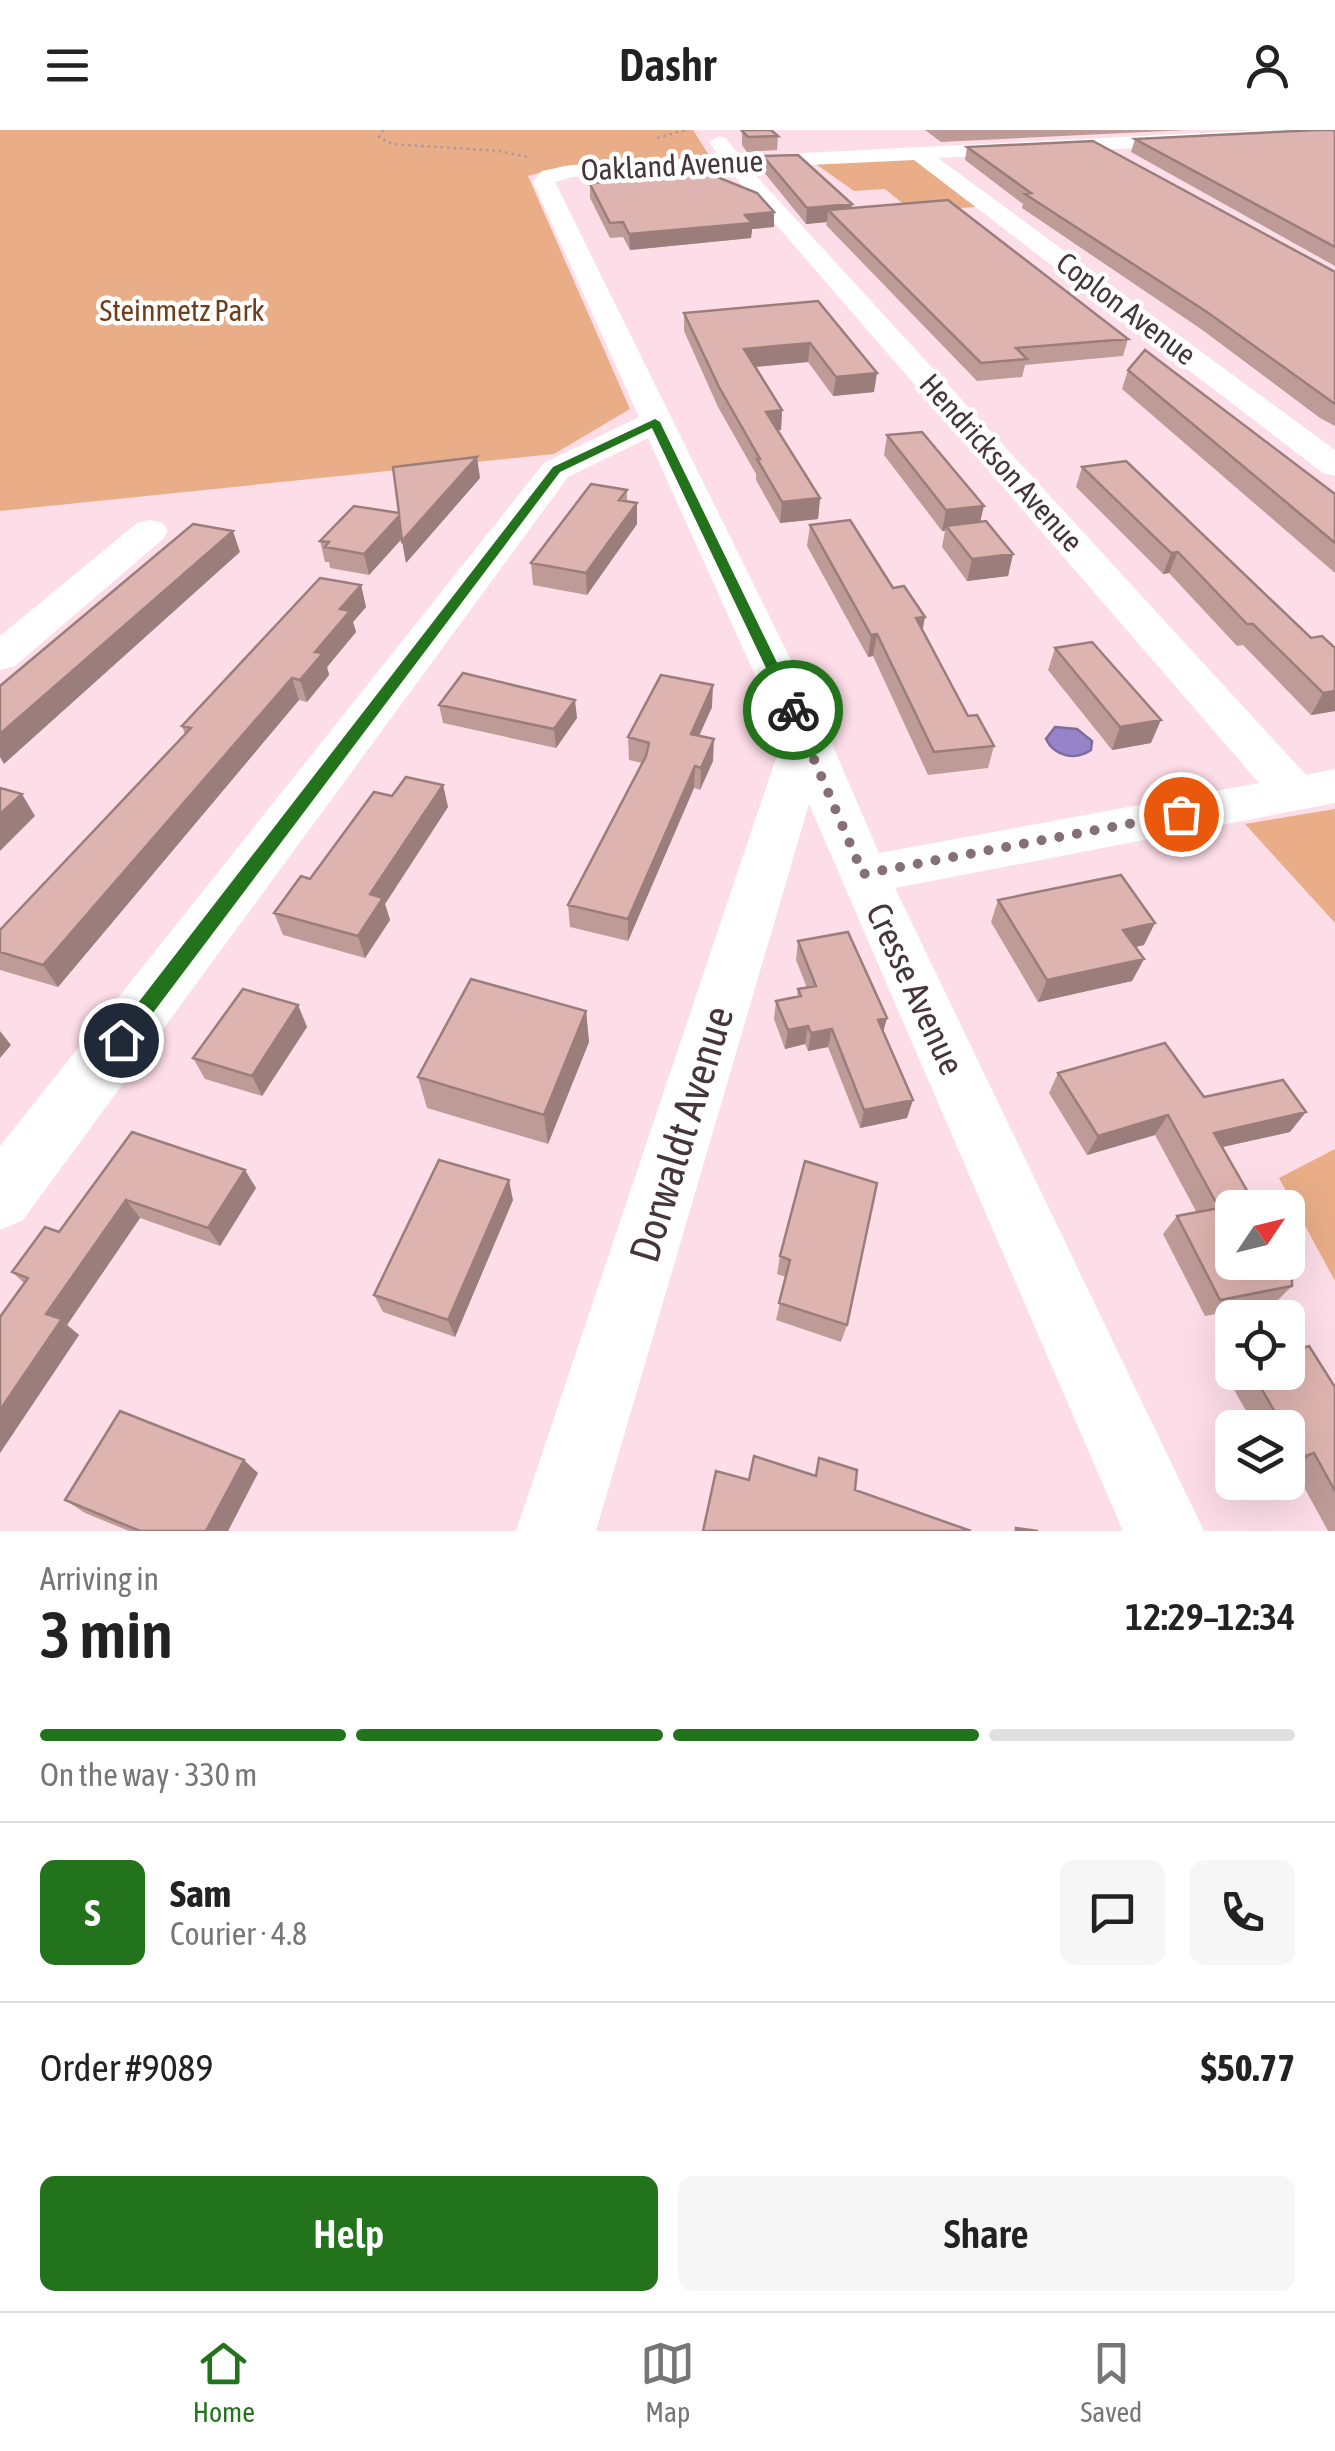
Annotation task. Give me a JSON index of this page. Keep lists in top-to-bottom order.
{
  "streets": {
    "street": [
      "Oakland Avenue",
      "Coplon Avenue",
      "Hendrickson Avenue",
      "Cresse Avenue",
      "Dorwaldt Avenue"
    ]
  },
  "crossings": [
    ["Oakland Avenue", "Coplon Avenue"],
    ["Oakland Avenue", "Hendrickson Avenue"],
    ["Oakland Avenue", "Cresse Avenue"],
    ["Cresse Avenue", "Dorwaldt Avenue"]
  ],
  "parks": ["Steinmetz Park"],
  "north": "top right",
  "page": {
    "header": "Dashr",
    "heading": ["3 min", "Arriving in", "12:29–12:34"],
    "panel": [
      "Sam",
      "Courier · 4.8",
      "Order #9089",
      "$50.77"
    ],
    "bar": "On the way · 330 m",
    "round": "S",
    "buttons": ["Help", "Share"],
    "tabs": ["Home", "Map", "Saved"]
  }
}
